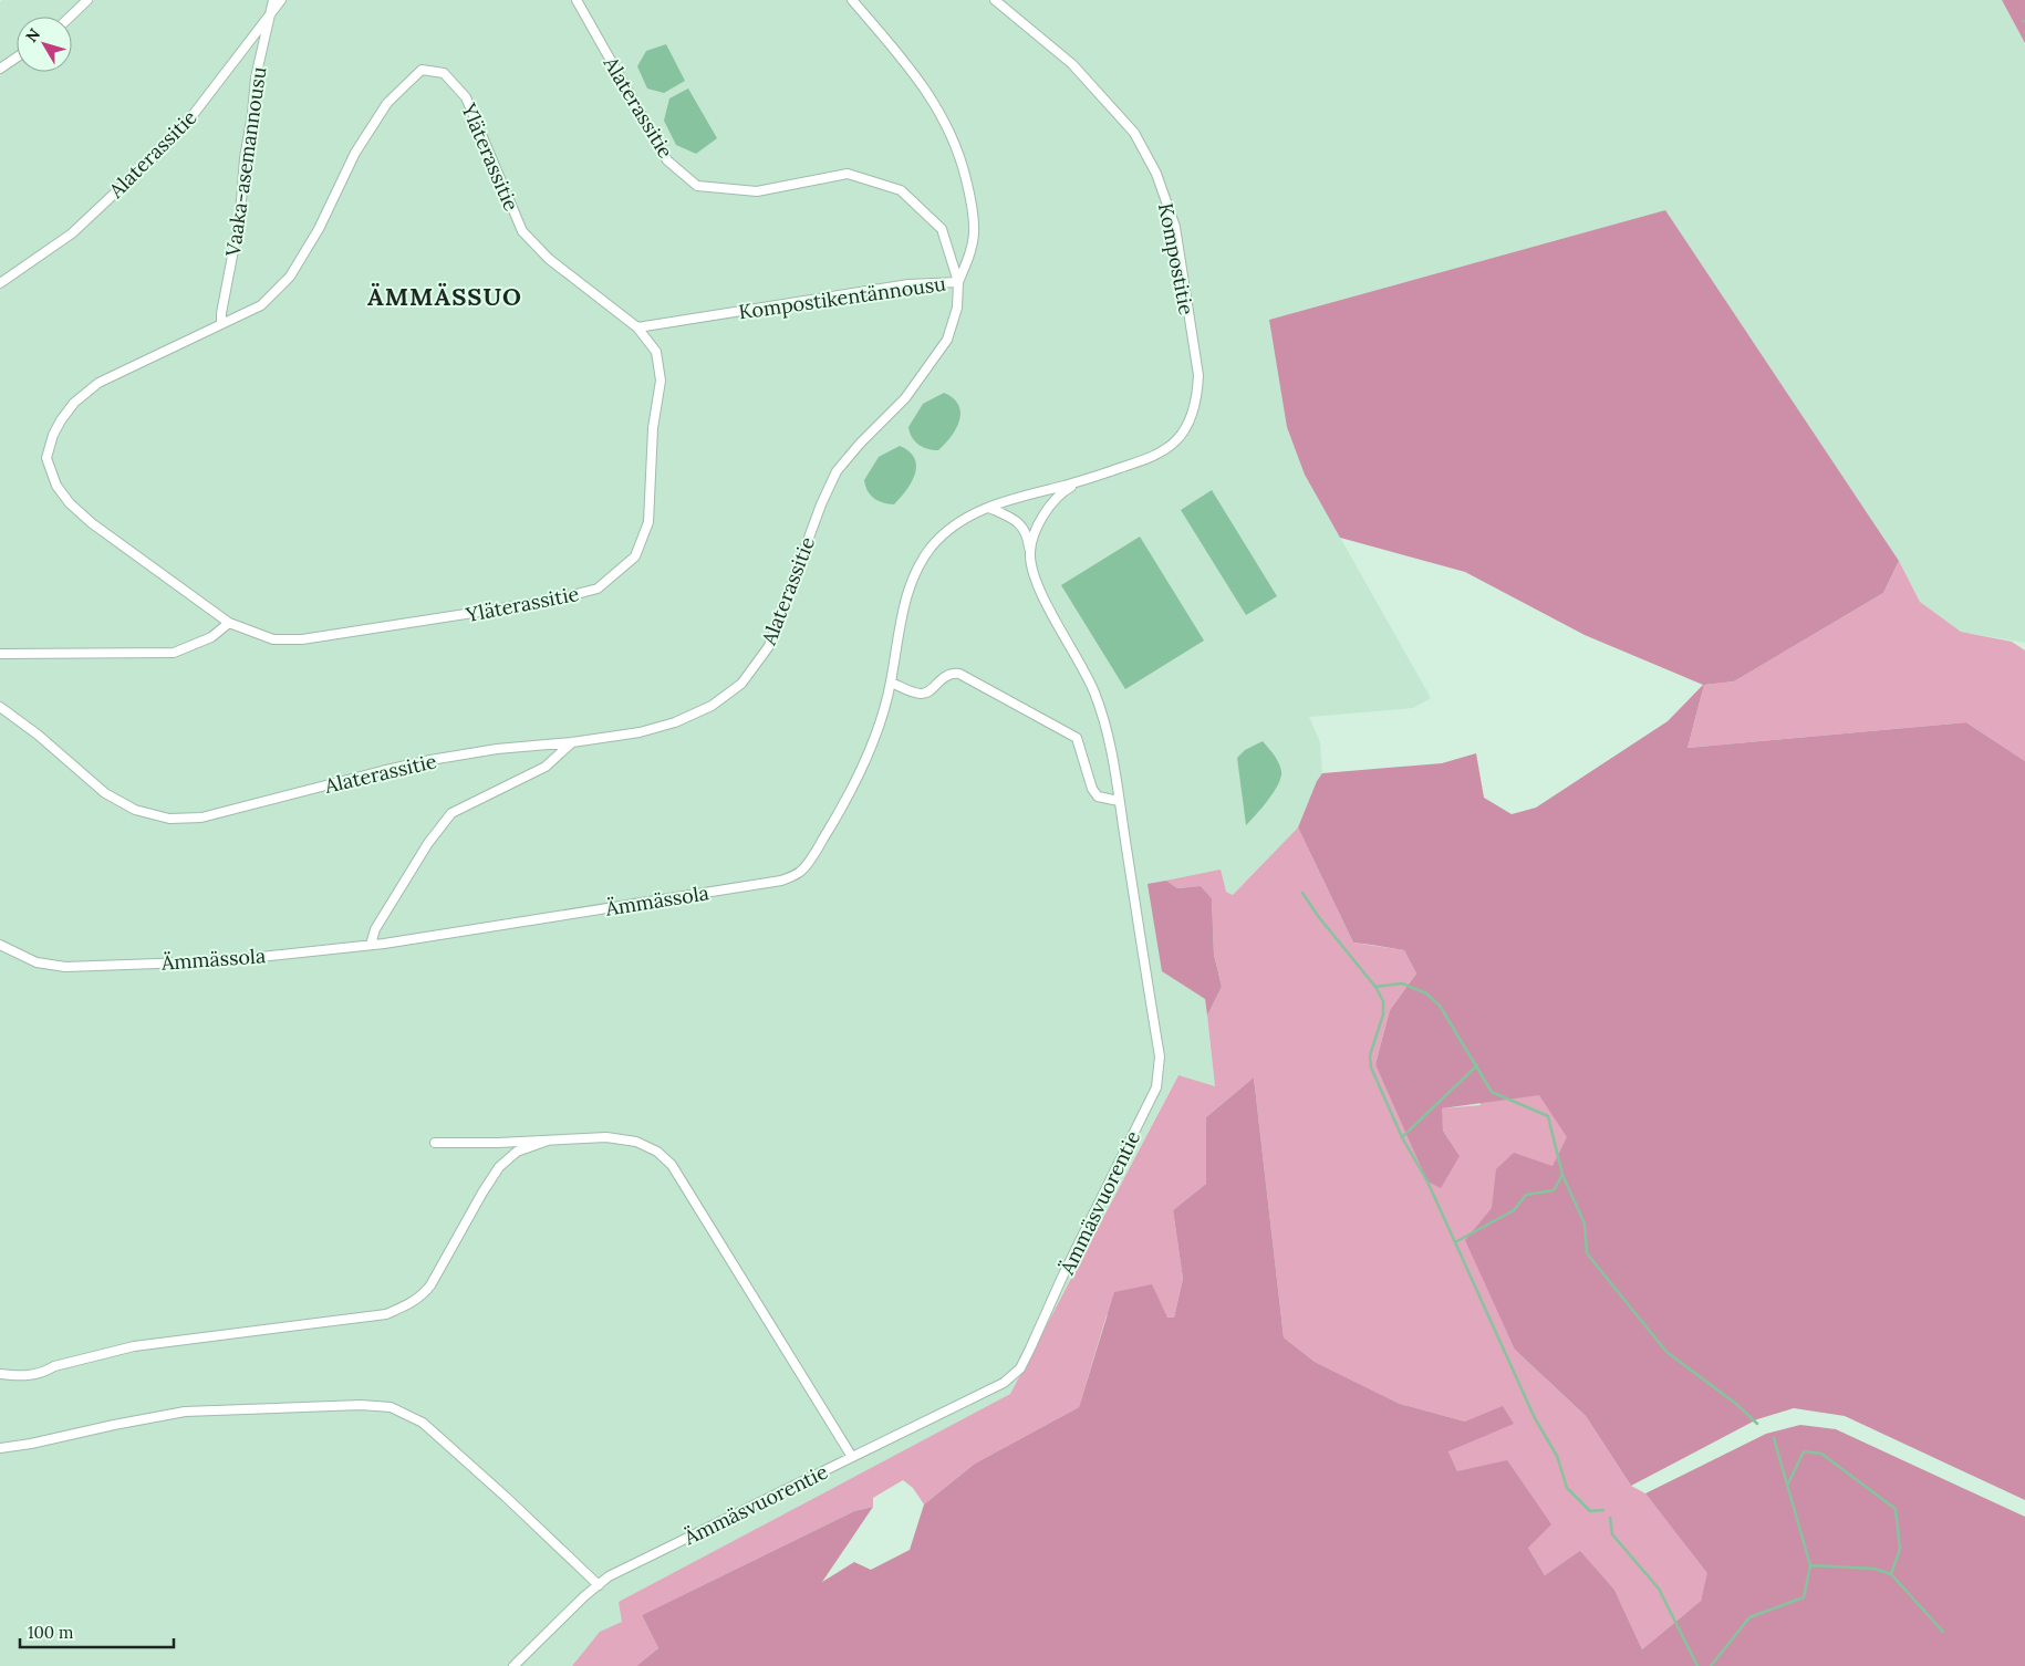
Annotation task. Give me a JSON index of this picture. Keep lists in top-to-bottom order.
{
  "streets": {
    "street": [
      "Alaterassitie",
      "Yläterassitie",
      "Vaaka-asemannousu",
      "Kompostitie",
      "Kompostikentännousu",
      "Ämmässola",
      "Ämmäsvuorentie"
    ]
  },
  "crossings": [
    ["Alaterassitie", "Vaaka-asemannousu"],
    ["Alaterassitie", "Kompostikentännousu"],
    ["Yläterassitie", "Vaaka-asemannousu"],
    ["Yläterassitie", "Kompostikentännousu"],
    ["Kompostitie", "Ämmässola"],
    ["Ämmässola", "Ämmäsvuorentie"]
  ],
  "districts": ["ÄMMÄSSUO"],
  "scale_bar": "100 m",
  "north": "top left"
}
